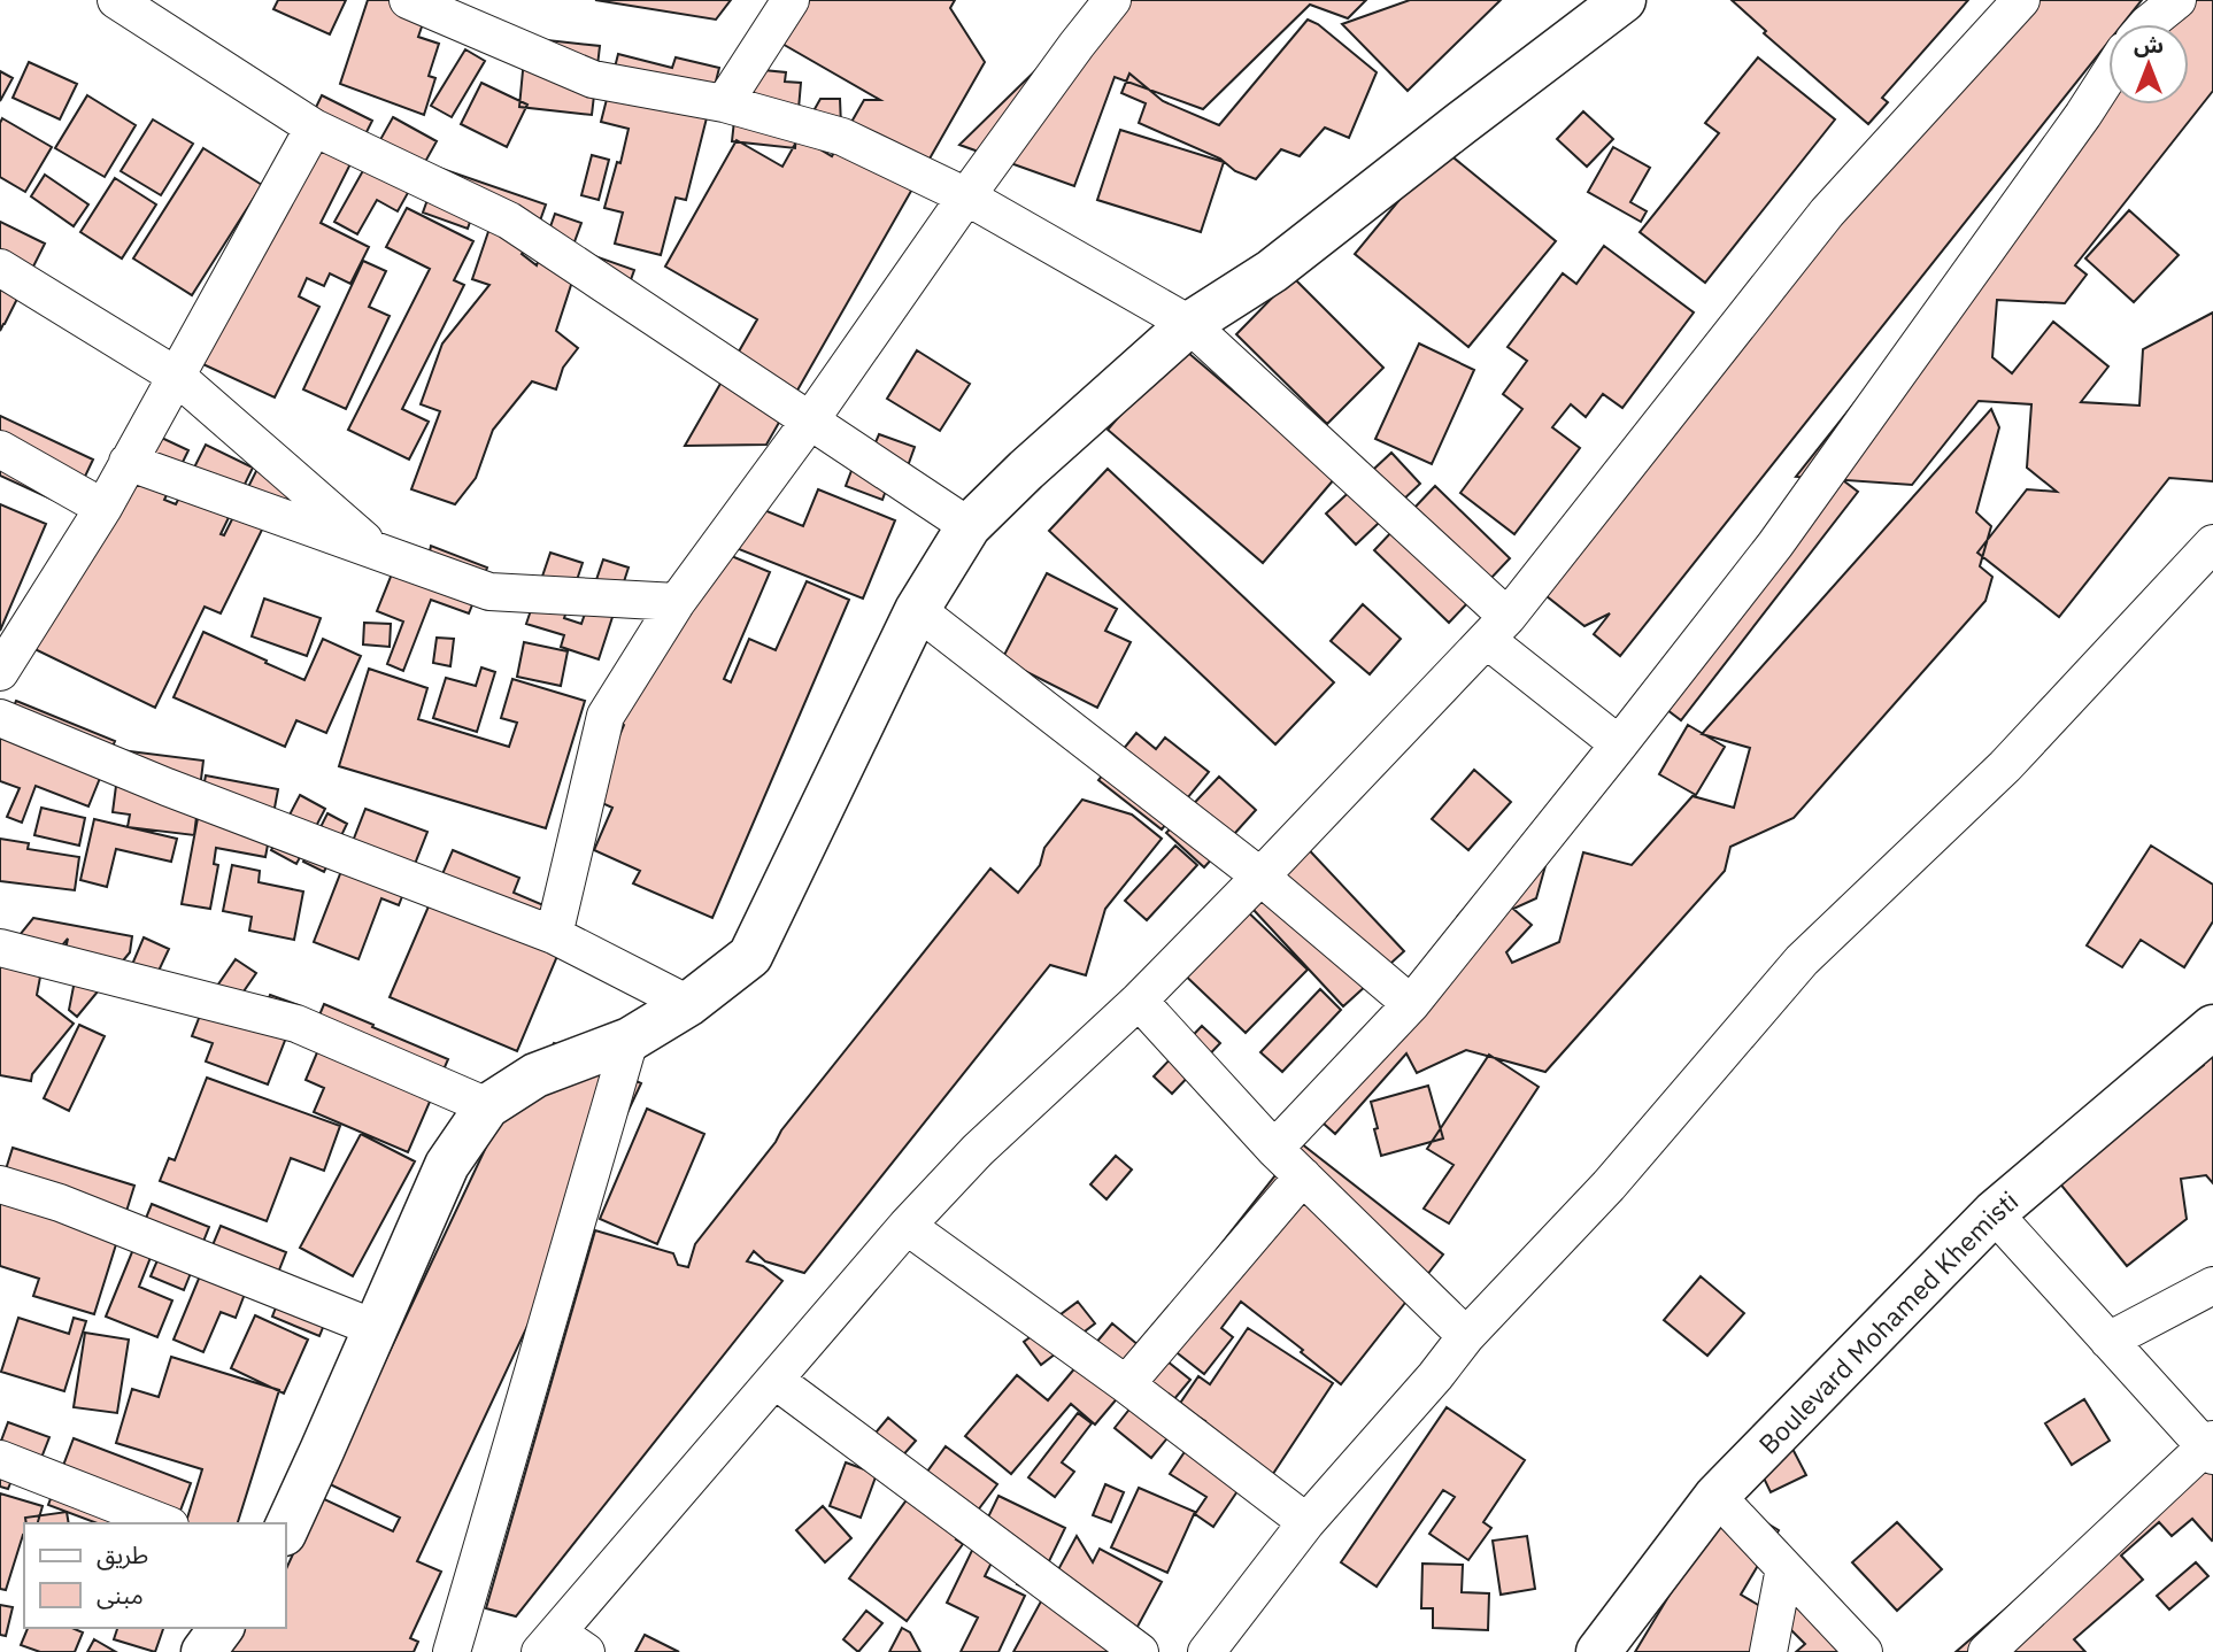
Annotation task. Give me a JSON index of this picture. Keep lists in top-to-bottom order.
{
  "streets": {
    "street": ["Boulevard Mohamed Khemisti"]
  },
  "legend": ["طريق", "مبنى"],
  "north": "top"
}
